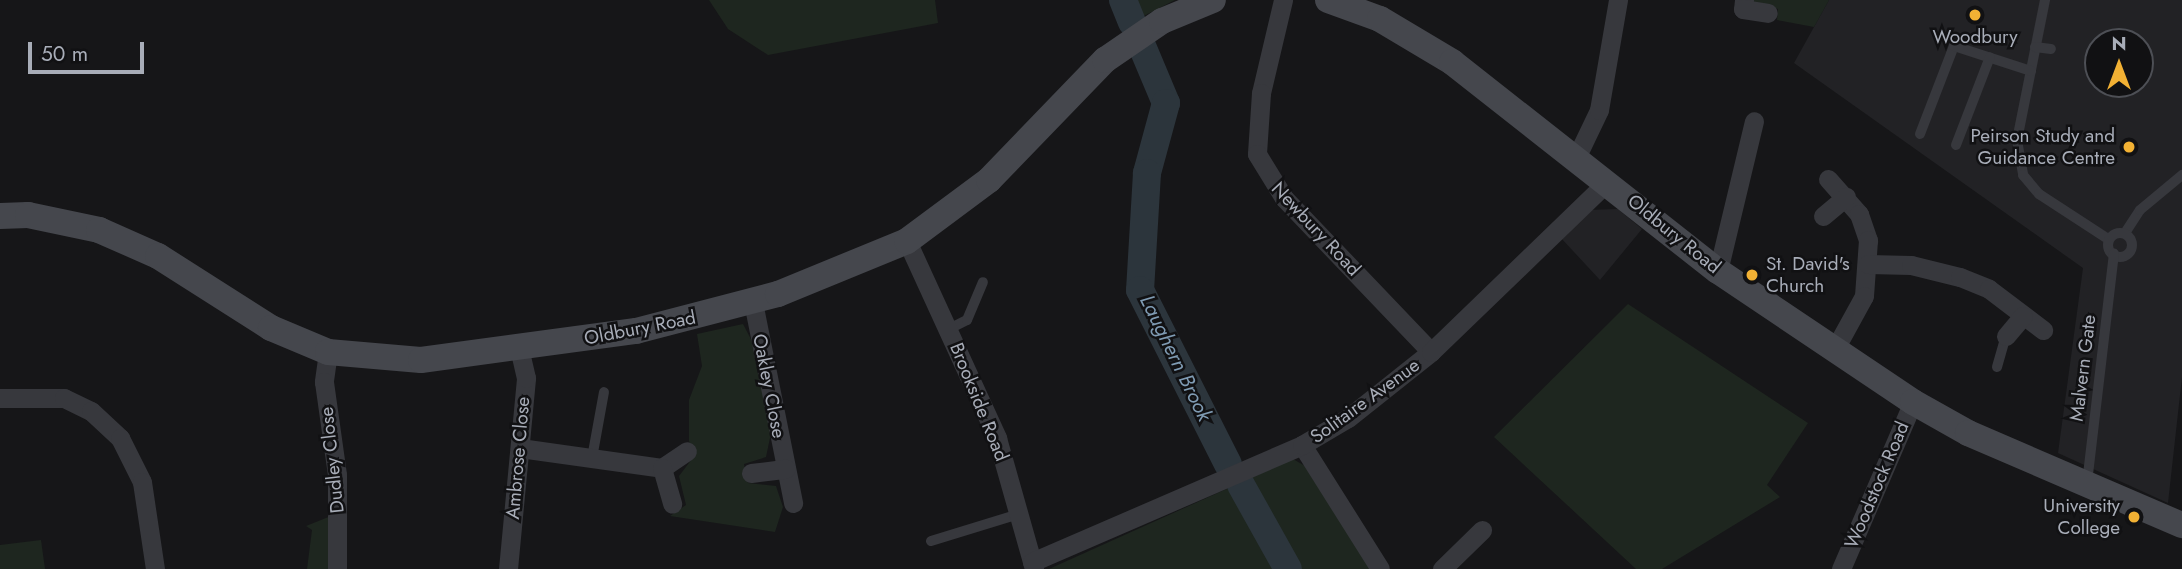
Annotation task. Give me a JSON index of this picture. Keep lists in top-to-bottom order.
{
  "streets": {
    "street": [
      "Newbury Road",
      "Oldbury Road",
      "Oakley Close",
      "Solitaire Avenue",
      "Brookside Road",
      "Ambrose Close",
      "Dudley Close",
      "Woodstock Road"
    ],
    "lane": ["Malvern Gate"]
  },
  "crossings": [
    ["Newbury Road", "Solitaire Avenue"],
    ["Oldbury Road", "Malvern Gate"],
    ["Oldbury Road", "Oakley Close"],
    ["Oldbury Road", "Solitaire Avenue"],
    ["Oldbury Road", "Brookside Road"],
    ["Oldbury Road", "Ambrose Close"],
    ["Oldbury Road", "Dudley Close"],
    ["Oldbury Road", "Woodstock Road"],
    ["Solitaire Avenue", "Brookside Road"]
  ],
  "water": ["Laughern Brook"],
  "places": [
    "Woodbury",
    "Peirson Study and Guidance Centre",
    "St. David's Church",
    "University College"
  ],
  "scale_bar": "50 m",
  "north": "top"
}
